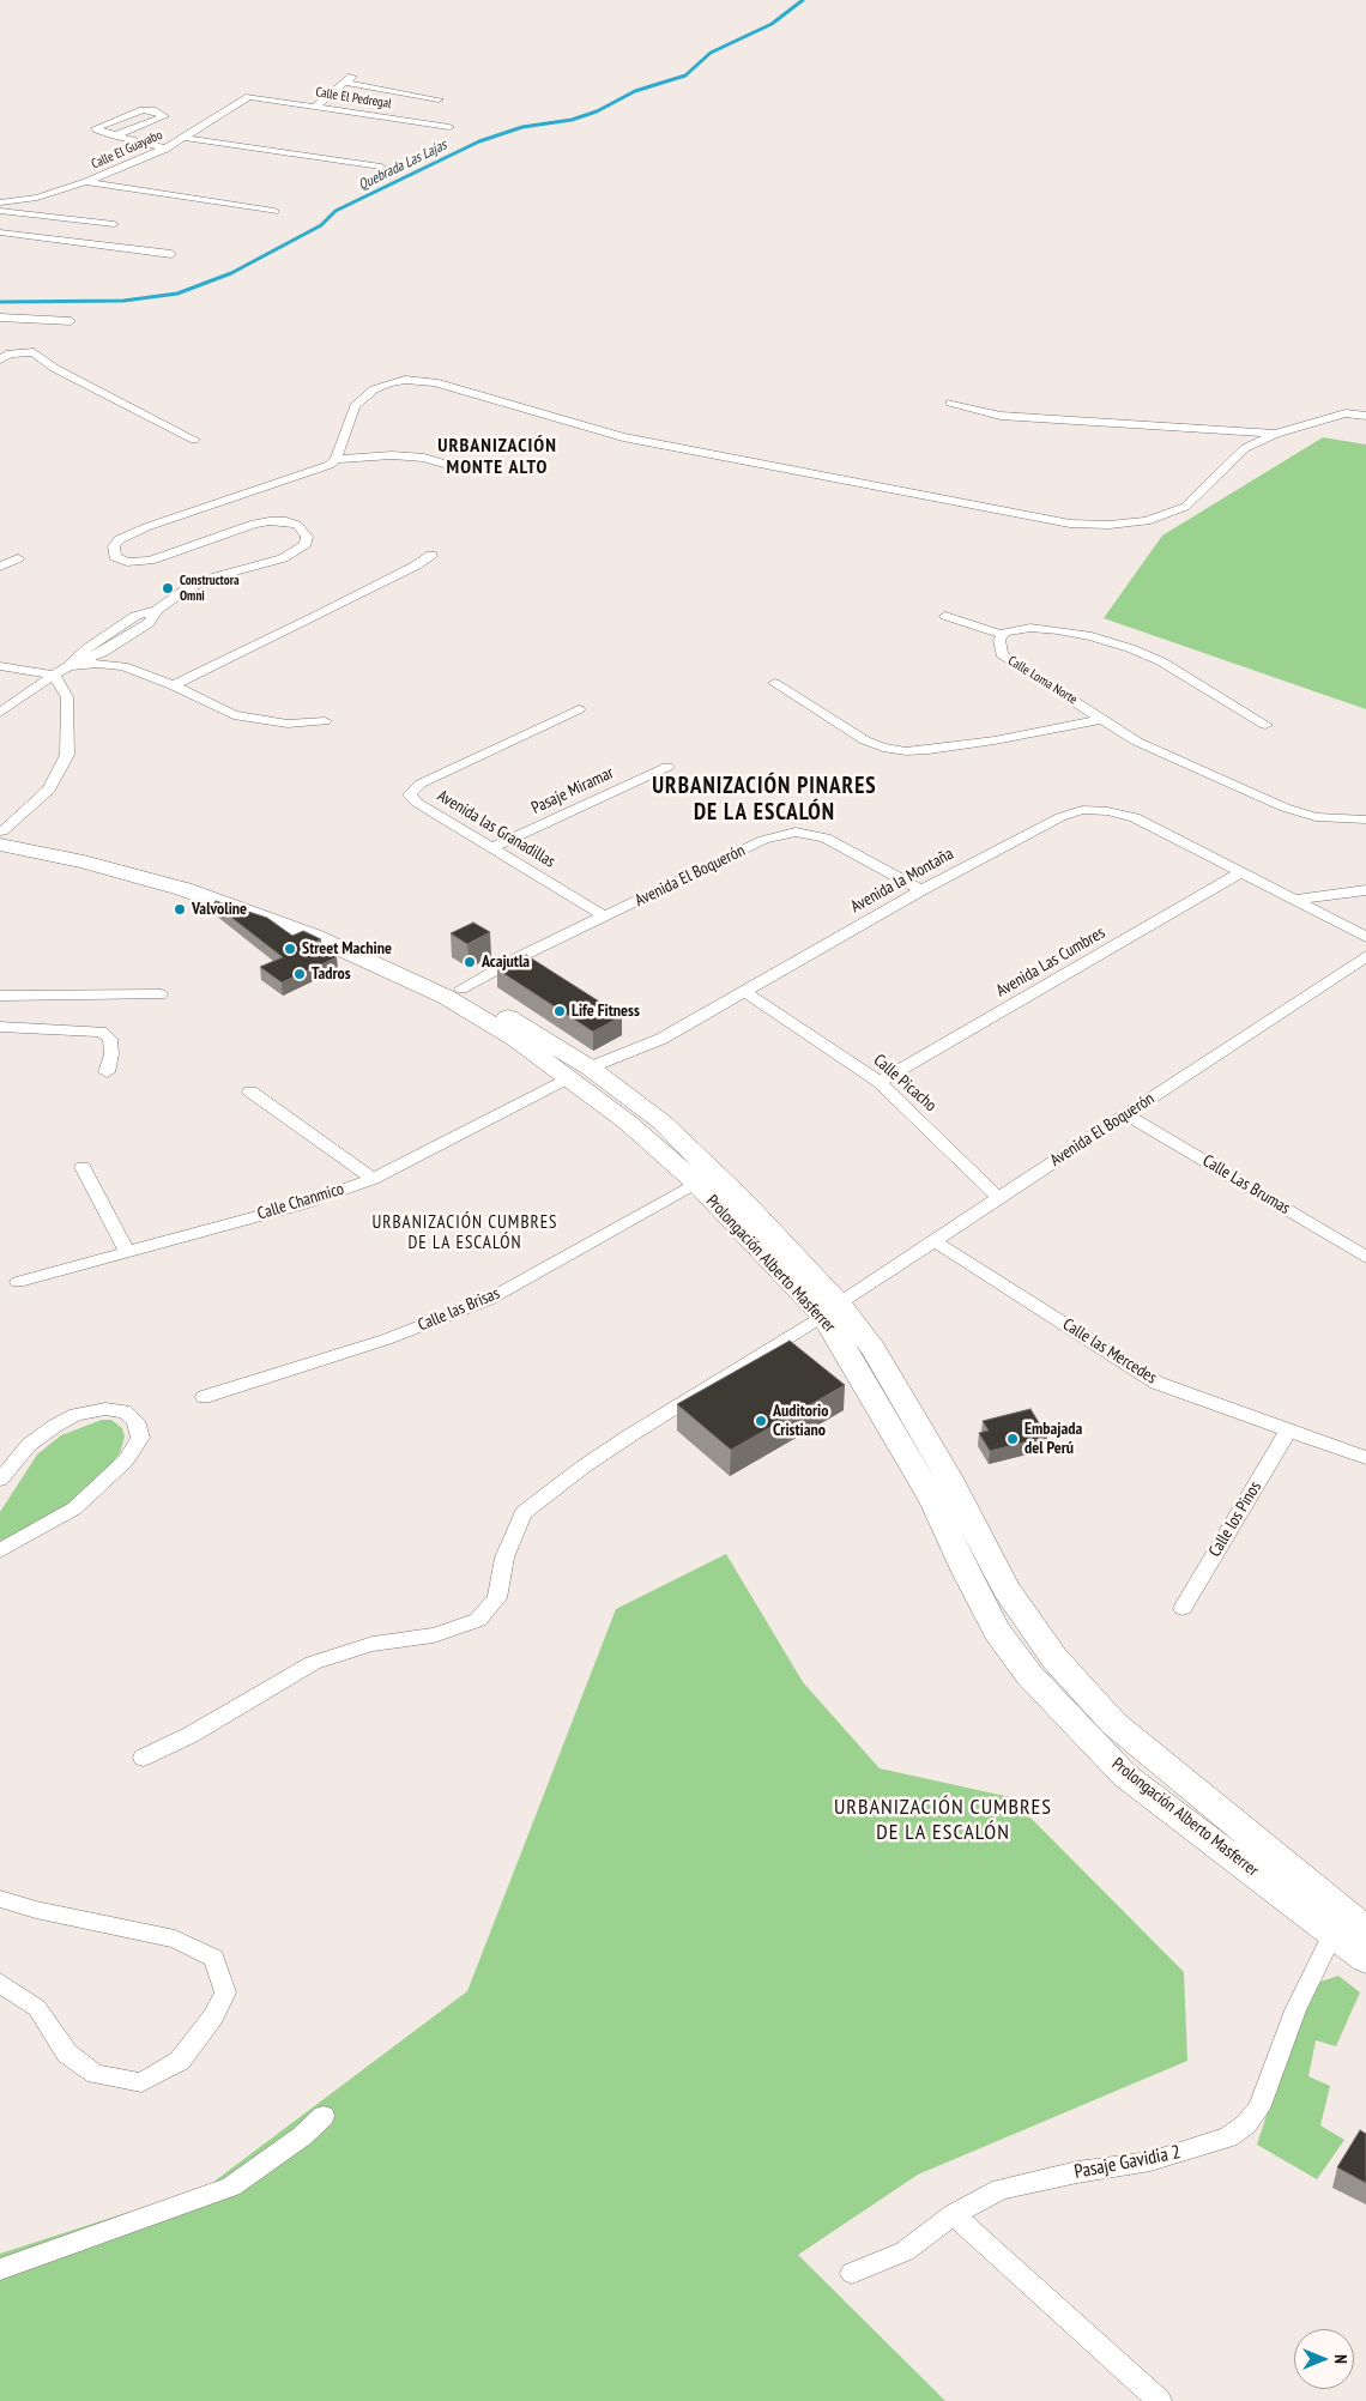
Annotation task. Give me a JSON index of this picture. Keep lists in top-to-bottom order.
{
  "streets": {
    "main road": ["Prolongación Alberto Masferrer"],
    "street": [
      "Calle El Pedregal",
      "Calle El Guayabo",
      "Calle Loma Norte",
      "Pasaje Miramar",
      "Avenida las Granadillas",
      "Avenida El Boquerón",
      "Avenida la Montaña",
      "Avenida Las Cumbres",
      "Calle Picacho",
      "Calle Las Brumas",
      "Calle Chanmico",
      "Calle las Brisas",
      "Calle las Mercedes",
      "Calle los Pinos",
      "Pasaje Gavidia 2"
    ]
  },
  "crossings": [
    ["Calle El Pedregal", "Calle El Guayabo"],
    ["Pasaje Miramar", "Avenida las Granadillas"],
    ["Avenida las Granadillas", "Avenida El Boquerón"],
    ["Avenida El Boquerón", "Avenida la Montaña"],
    ["Avenida El Boquerón", "Calle Picacho"],
    ["Avenida El Boquerón", "Calle Las Brumas"],
    ["Avenida El Boquerón", "Prolongación Alberto Masferrer"],
    ["Avenida El Boquerón", "Calle las Mercedes"],
    ["Avenida la Montaña", "Avenida Las Cumbres"],
    ["Avenida la Montaña", "Calle Picacho"],
    ["Avenida la Montaña", "Calle Chanmico"],
    ["Avenida la Montaña", "Prolongación Alberto Masferrer"],
    ["Avenida Las Cumbres", "Calle Picacho"],
    ["Calle Chanmico", "Prolongación Alberto Masferrer"],
    ["Prolongación Alberto Masferrer", "Calle las Brisas"],
    ["Prolongación Alberto Masferrer", "Pasaje Gavidia 2"],
    ["Calle las Mercedes", "Calle los Pinos"]
  ],
  "districts": [
    "URBANIZACIÓN MONTE ALTO",
    "URBANIZACIÓN PINARES DE LA ESCALÓN",
    "URBANIZACIÓN CUMBRES DE LA ESCALÓN",
    "URBANIZACIÓN CUMBRES DE LA ESCALÓN"
  ],
  "water": ["Quebrada Las Lajas"],
  "places": [
    "Constructora Omni",
    "Valvoline",
    "Street Machine",
    "Acajutla",
    "Tadros",
    "Life Fitness",
    "Auditorio Cristiano",
    "Embajada del Perú"
  ],
  "north": "right"
}
